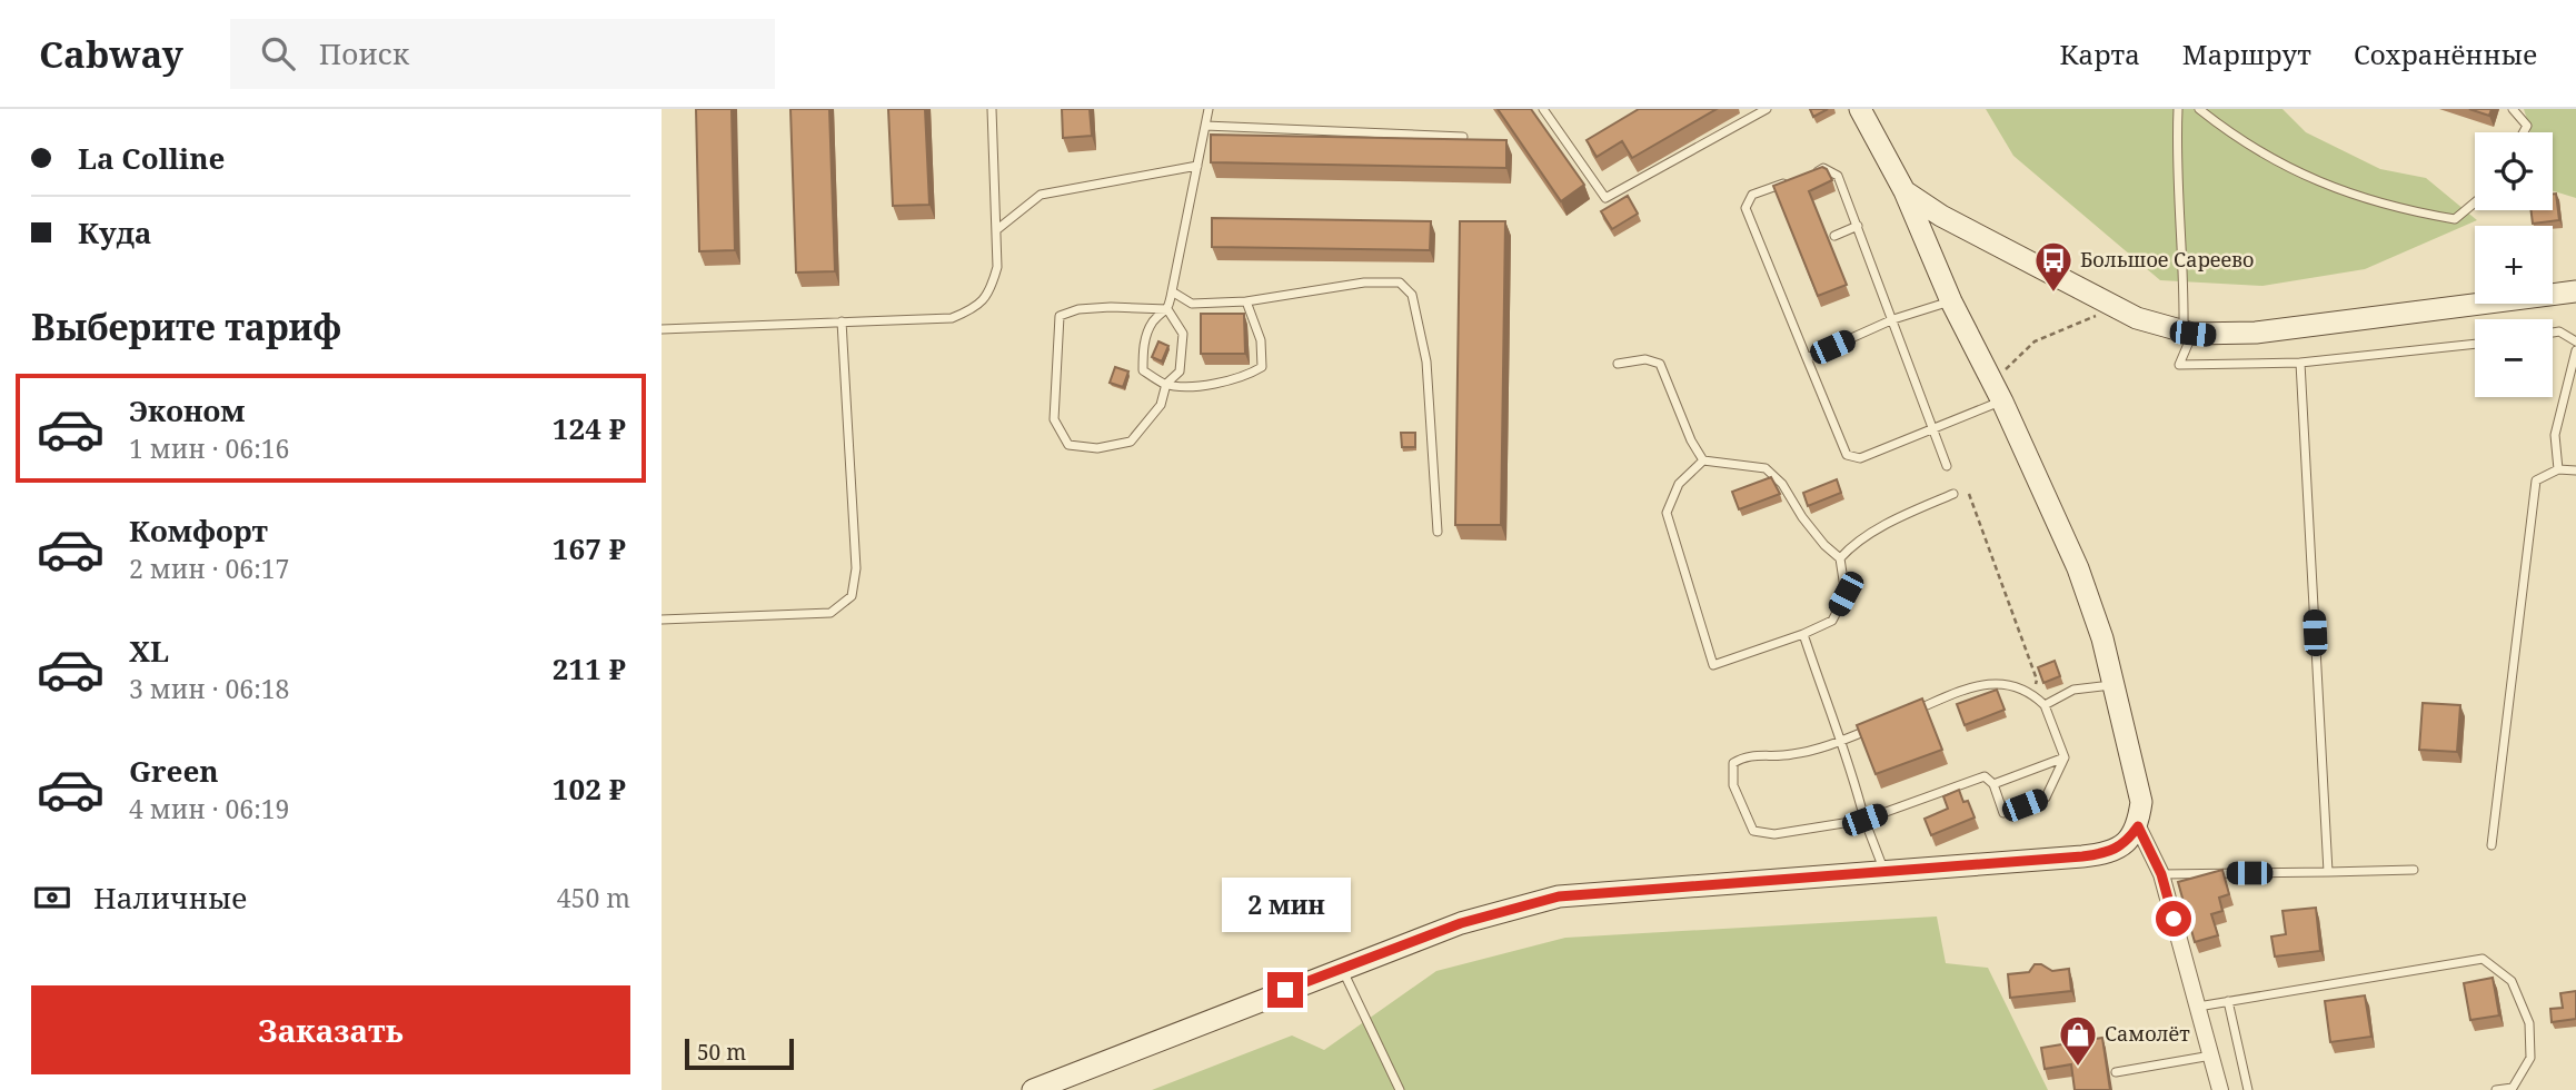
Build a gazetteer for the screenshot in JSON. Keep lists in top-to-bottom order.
{
  "places": {
    "bus stop": ["Большое Сареево"],
    "shop": ["Самолёт"]
  },
  "scale_bar": "50 m",
  "page": {
    "header": "Cabway",
    "search": "Поиск",
    "nav": ["Карта", "Маршрут", "Сохранённые"],
    "banner": ["La Colline", "Куда"],
    "map_buttons": ["+", "−"],
    "heading": "Выберите тариф",
    "list": [
      {
        "name": "Эконом",
        "note": "1 мин · 06:16",
        "value": "124 ₽"
      },
      {
        "name": "Комфорт",
        "note": "2 мин · 06:17",
        "value": "167 ₽"
      },
      {
        "name": "XL",
        "note": "3 мин · 06:18",
        "value": "211 ₽"
      },
      {
        "name": "Green",
        "note": "4 мин · 06:19",
        "value": "102 ₽"
      }
    ],
    "pay": ["Наличные", "450 m"],
    "bubble": "2 мин",
    "buttons": "Заказать",
    "scale": "50 m"
  }
}
